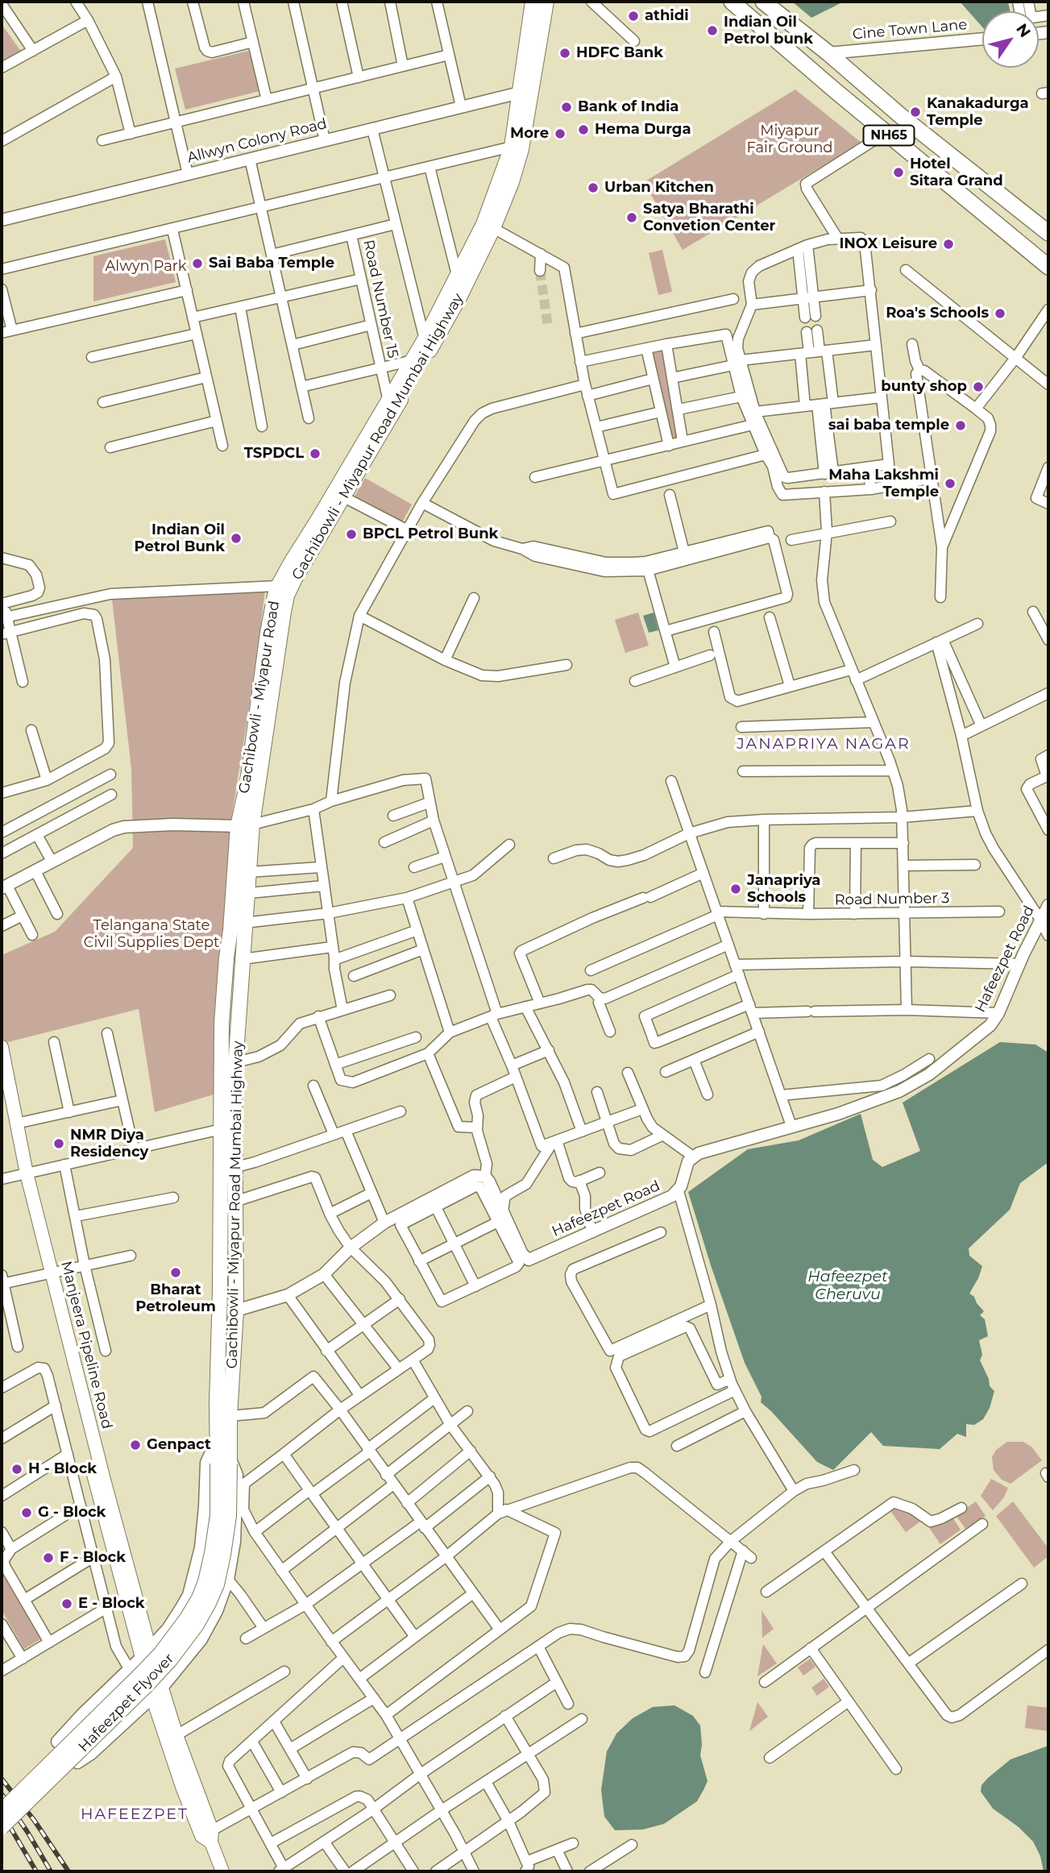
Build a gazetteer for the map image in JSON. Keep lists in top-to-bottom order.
{
  "streets": {
    "highway": ["NH65"],
    "main road": [
      "Gachibowli - Miyapur Road Mumbai Highway",
      "Gachibowli - Miyapur Road",
      "Manjeera Pipeline Road",
      "Hafeezpet Flyover"
    ],
    "street": [
      "Cine Town Lane",
      "Allwyn Colony Road",
      "Road Number 15",
      "Road Number 3",
      "Hafeezpet Road"
    ]
  },
  "crossings": [
    ["Cine Town Lane", "NH65"],
    ["Allwyn Colony Road", "Gachibowli - Miyapur Road"],
    ["Road Number 15", "Gachibowli - Miyapur Road"],
    ["Gachibowli - Miyapur Road Mumbai Highway", "Gachibowli - Miyapur Road"],
    ["Gachibowli - Miyapur Road Mumbai Highway", "Hafeezpet Flyover"],
    ["Gachibowli - Miyapur Road", "Hafeezpet Flyover"]
  ],
  "districts": ["JANAPRIYA NAGAR", "HAFEEZPET"],
  "water": ["Hafeezpet Cheruvu"],
  "parks": ["Miyapur Fair Ground", "Alwyn Park", "Telangana State Civil Supplies Dept"],
  "places": [
    "athidi",
    "Indian Oil Petrol bunk",
    "HDFC Bank",
    "Bank of India",
    "Kanakadurga Temple",
    "Hema Durga",
    "More",
    "Hotel Sitara Grand",
    "Urban Kitchen",
    "Satya Bharathi Convetion Center",
    "INOX Leisure",
    "Sai Baba Temple",
    "Roa's Schools",
    "bunty shop",
    "sai baba temple",
    "TSPDCL",
    "Maha Lakshmi Temple",
    "BPCL Petrol Bunk",
    "Indian Oil Petrol Bunk",
    "Janapriya Schools",
    "NMR Diya Residency",
    "Bharat Petroleum",
    "Genpact",
    "H - Block",
    "G - Block",
    "F - Block",
    "E - Block"
  ],
  "north": "top right"
}
